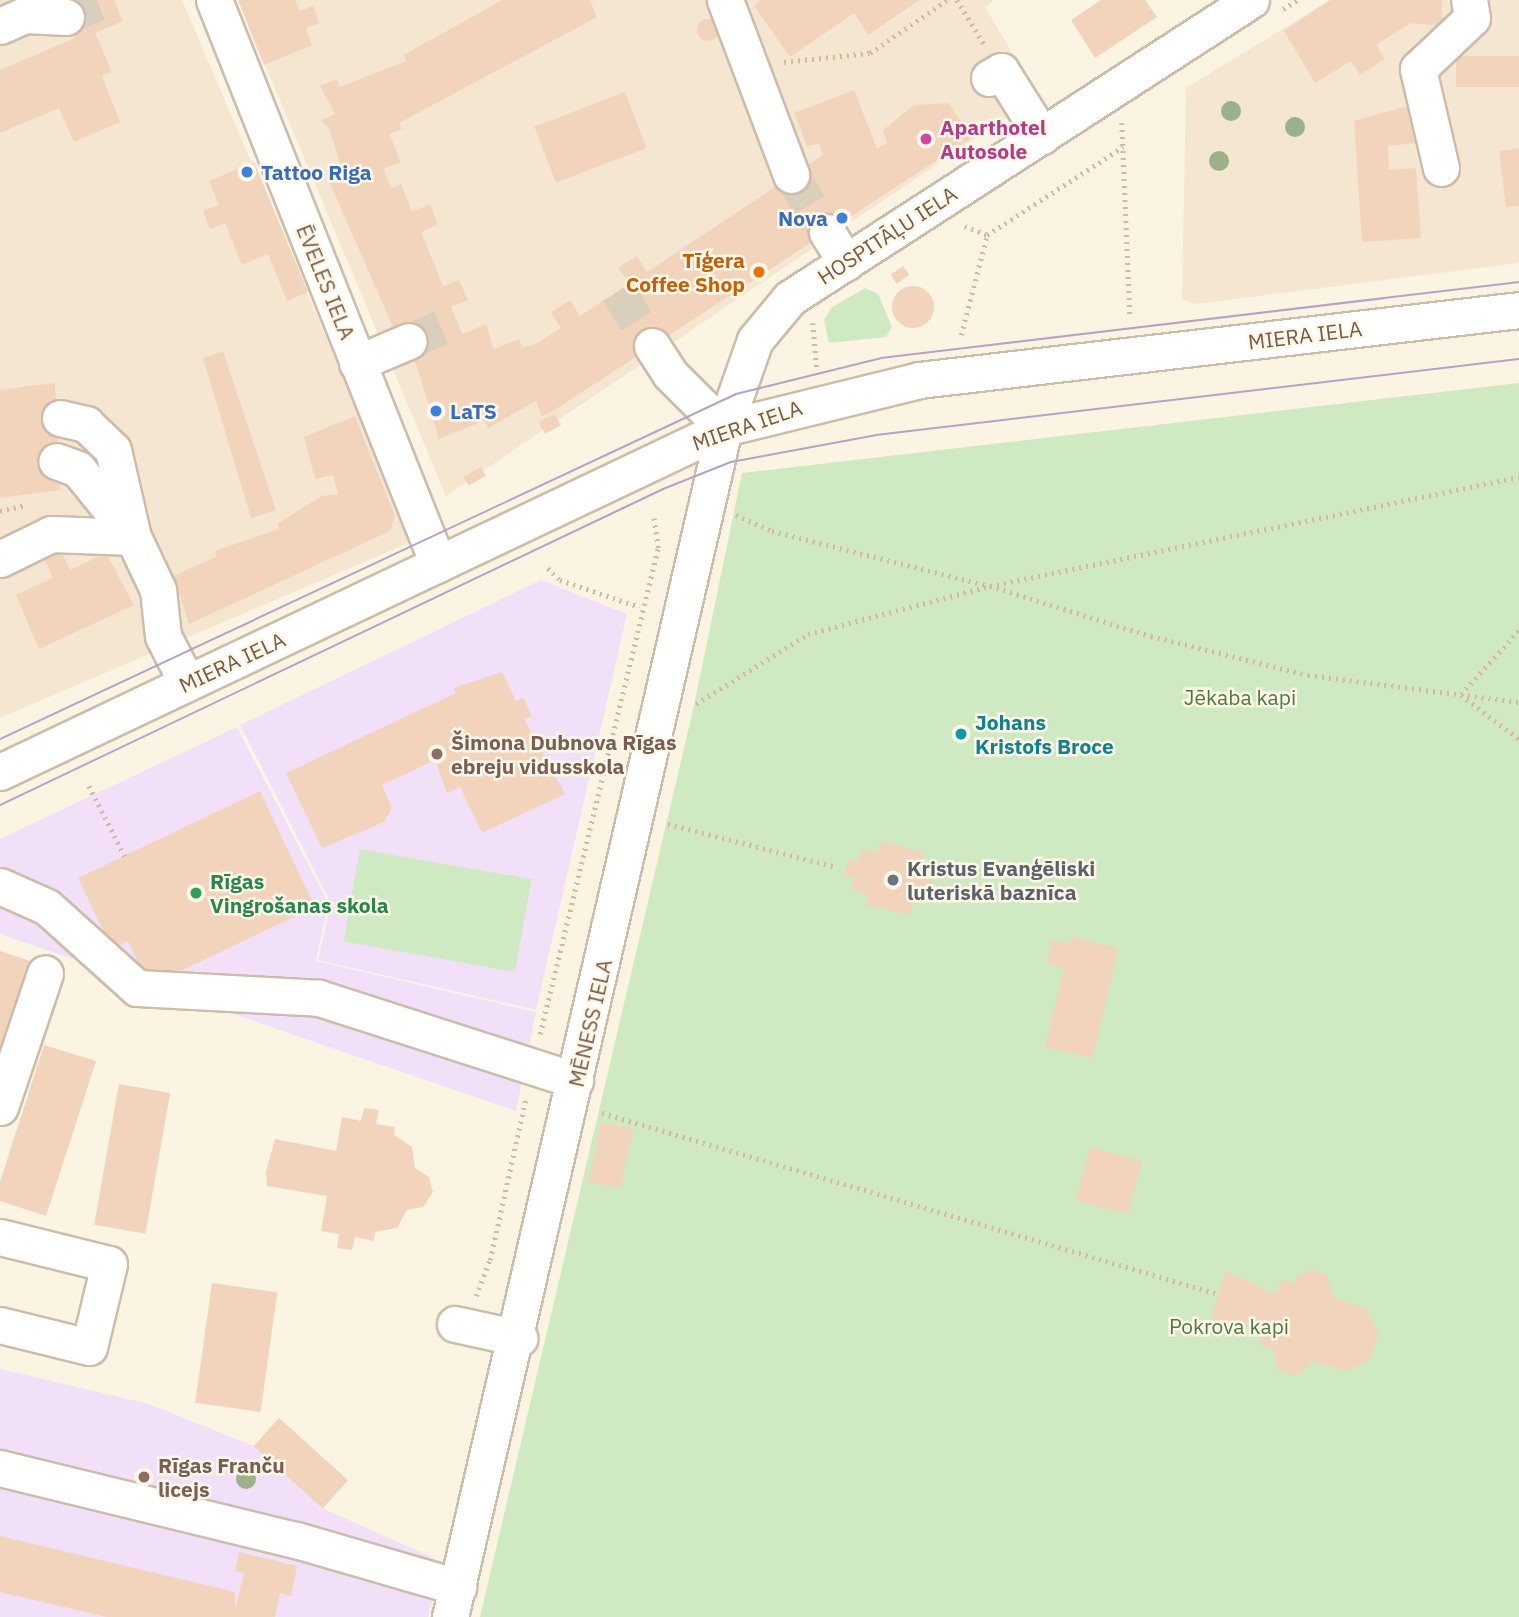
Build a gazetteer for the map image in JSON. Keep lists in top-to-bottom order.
{
  "streets": {
    "street": [
      "HOSPITĀĻU IELA",
      "ĒVELES IELA",
      "MIERA IELA",
      "MĒNESS IELA"
    ]
  },
  "crossings": [
    ["HOSPITĀĻU IELA", "MIERA IELA"],
    ["HOSPITĀĻU IELA", "MĒNESS IELA"],
    ["ĒVELES IELA", "MIERA IELA"],
    ["MIERA IELA", "MĒNESS IELA"]
  ],
  "parks": ["Jēkaba kapi", "Pokrova kapi"],
  "places": [
    "Aparthotel Autosole",
    "Tattoo Riga",
    "Nova",
    "Tīģera Coffee Shop",
    "LaTS",
    "Johans Kristofs Broce",
    "Šimona Dubnova Rīgas ebreju vidusskola",
    "Kristus Evanģēliski luteriskā baznīca",
    "Rīgas Vingrošanas skola",
    "Rīgas Franču licejs"
  ]
}
